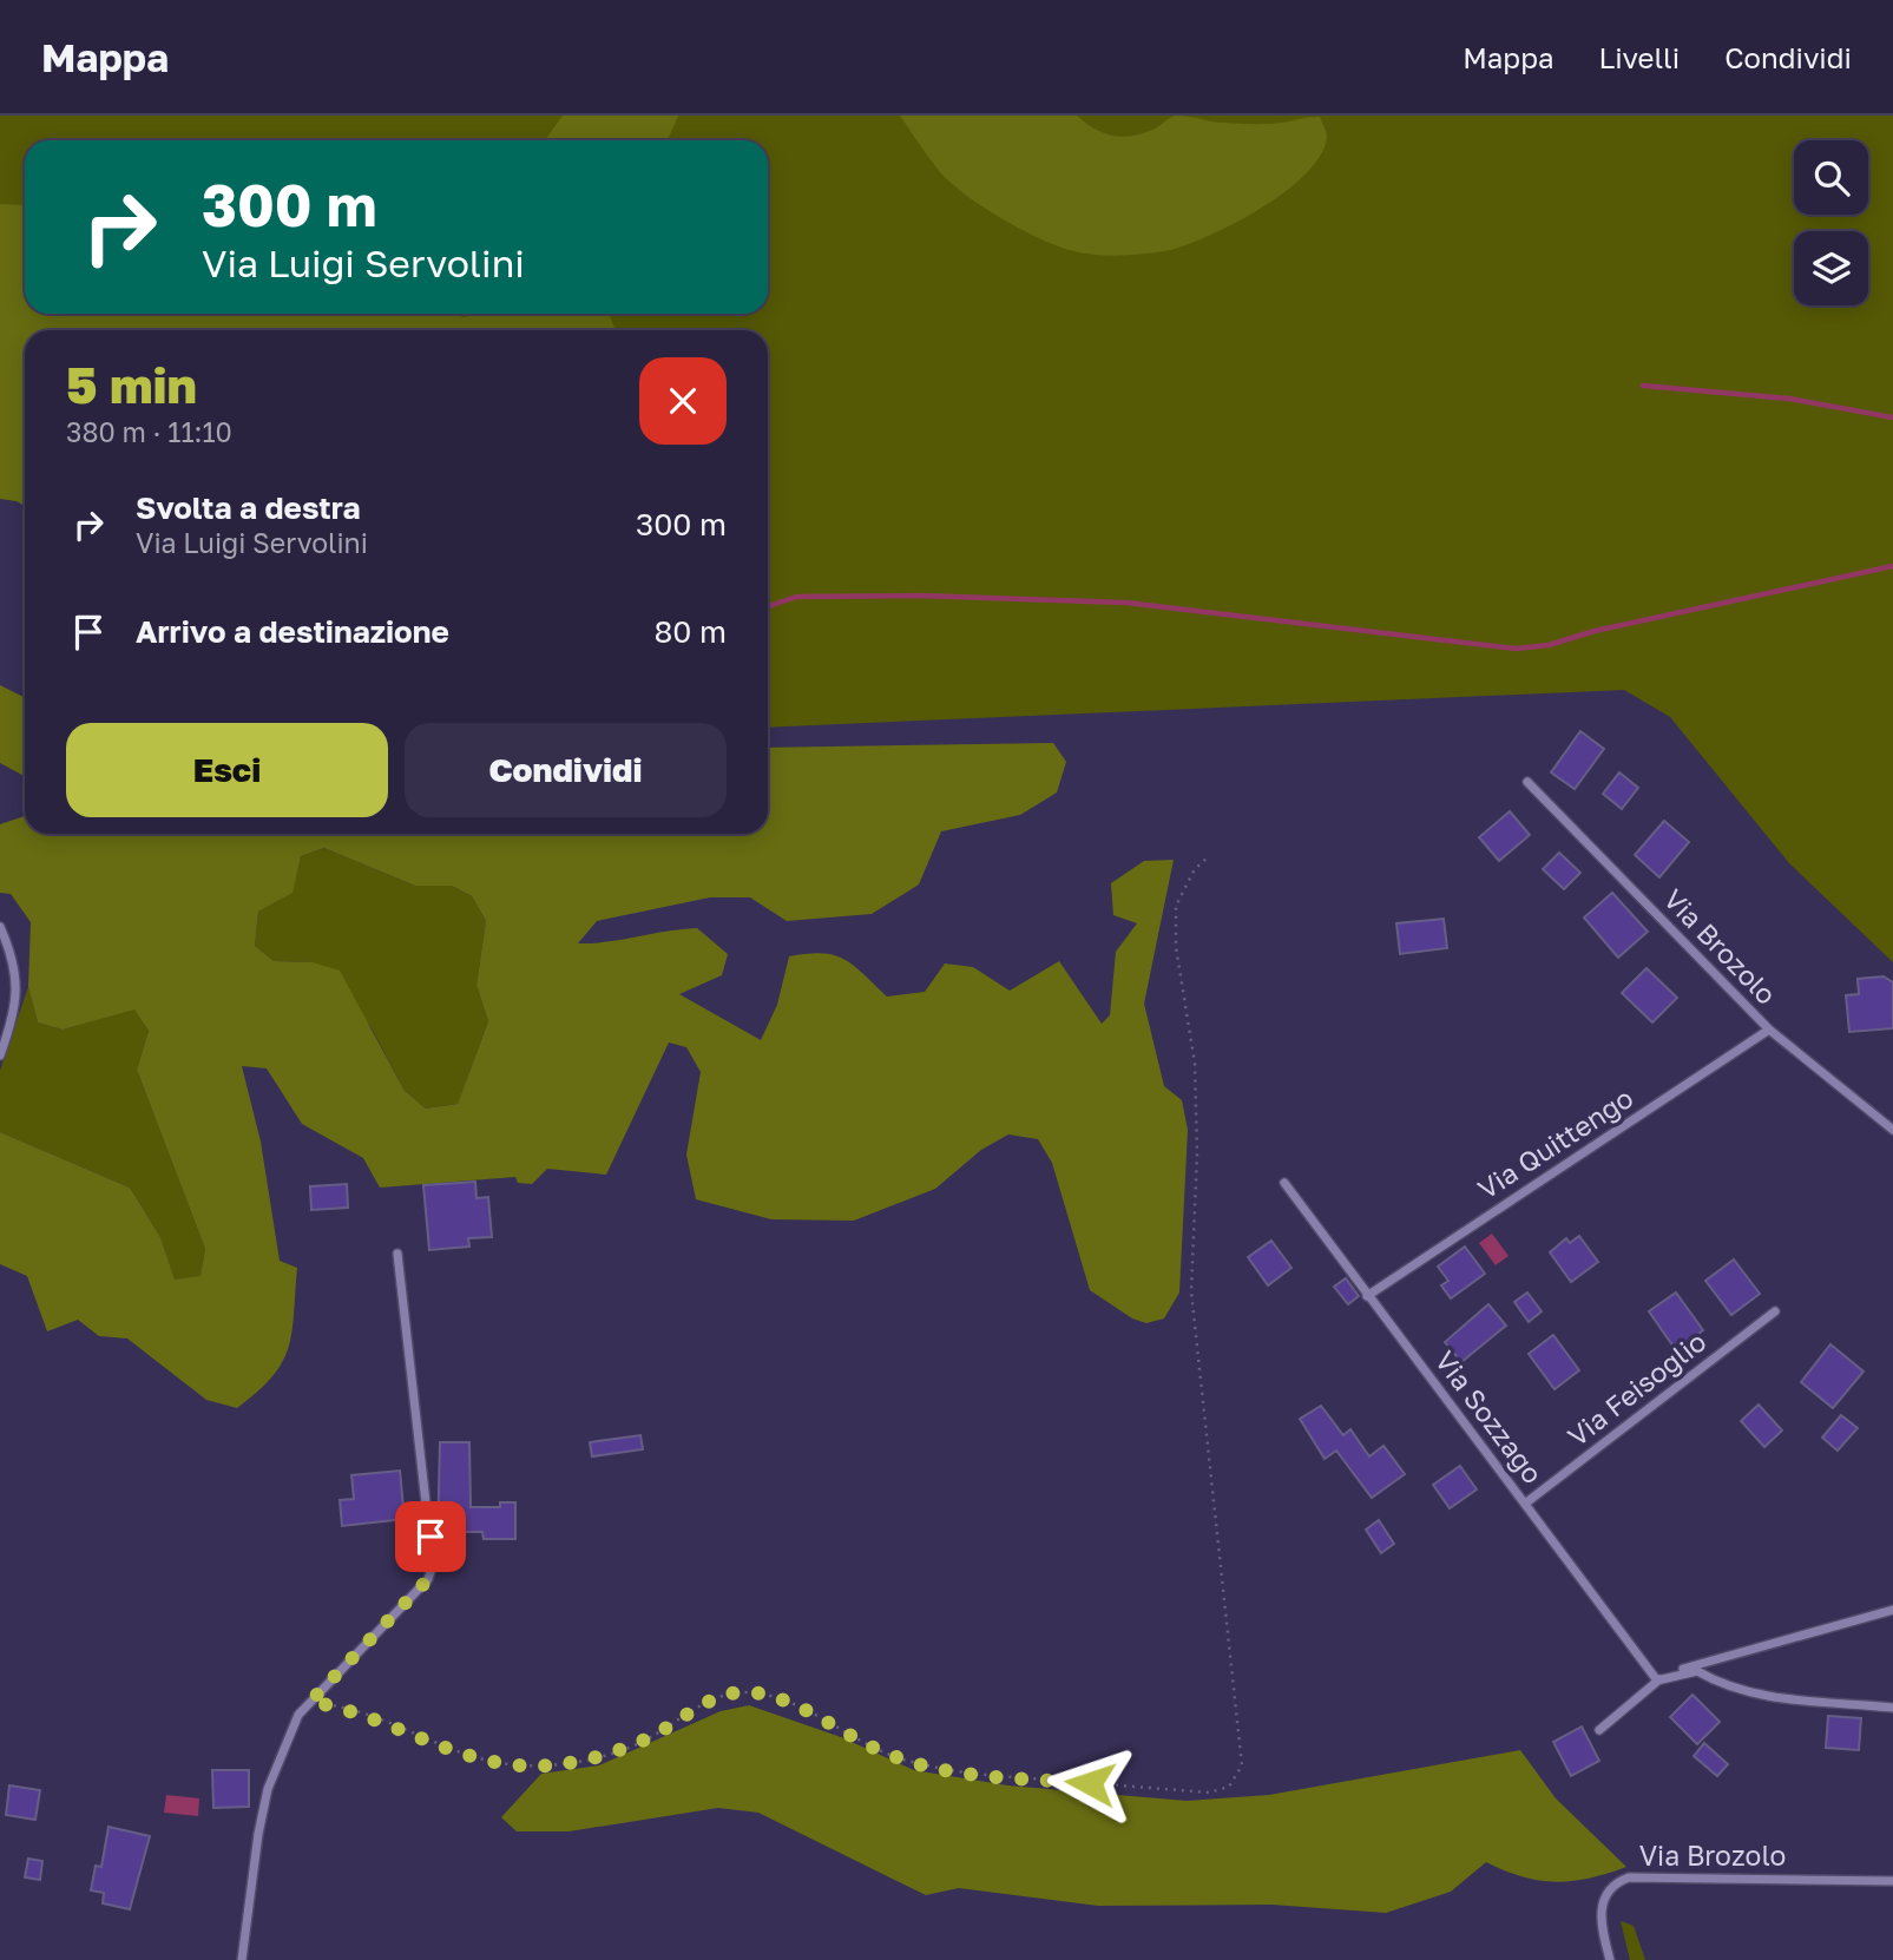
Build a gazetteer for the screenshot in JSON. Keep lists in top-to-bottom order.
{
  "streets": {
    "street": [
      "Via Brozolo",
      "Via Quittengo",
      "Via Feisoglio",
      "Via Sozzago"
    ]
  },
  "crossings": [
    ["Via Brozolo", "Via Quittengo"],
    ["Via Quittengo", "Via Sozzago"],
    ["Via Feisoglio", "Via Sozzago"]
  ],
  "page": {
    "header": "Mappa",
    "nav": ["Mappa", "Livelli", "Condividi"],
    "turn": ["300 m", "Via Luigi Servolini"],
    "heading": ["5 min", "380 m · 11:10"],
    "list": [
      {
        "name": "Svolta a destra",
        "note": "Via Luigi Servolini",
        "value": "300 m"
      },
      {
        "name": "Arrivo a destinazione",
        "value": "80 m"
      }
    ],
    "buttons": ["Esci", "Condividi"]
  }
}
